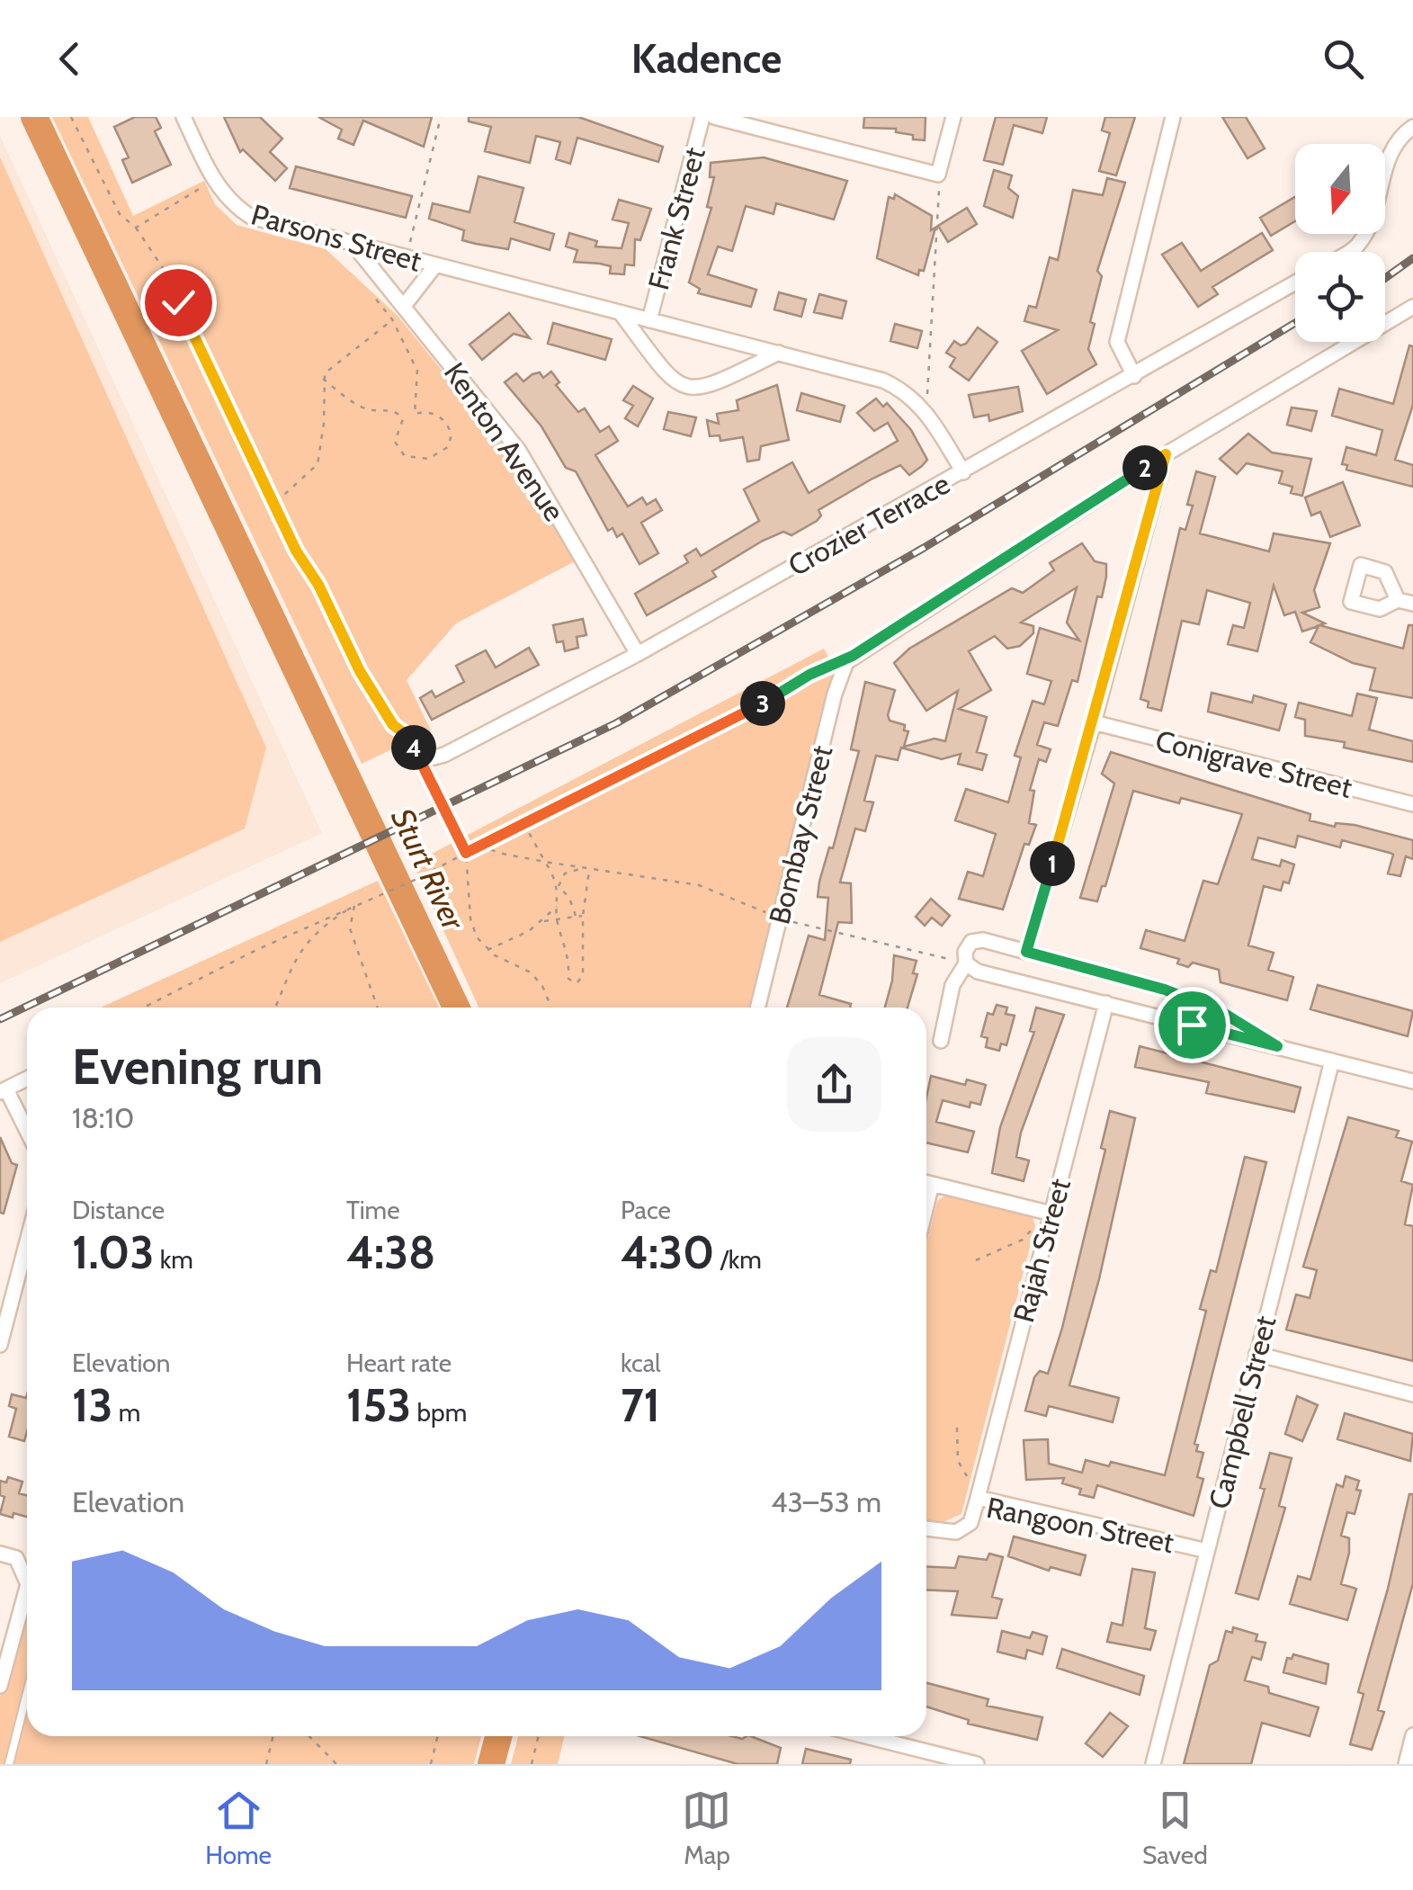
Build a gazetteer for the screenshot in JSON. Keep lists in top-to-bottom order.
{
  "streets": {
    "street": [
      "Frank Street",
      "Parsons Street",
      "Kenton Avenue",
      "Crozier Terrace",
      "Conigrave Street",
      "Bombay Street",
      "Rajah Street",
      "Campbell Street",
      "Rangoon Street"
    ]
  },
  "crossings": [
    ["Frank Street", "Parsons Street"],
    ["Parsons Street", "Kenton Avenue"],
    ["Parsons Street", "Crozier Terrace"],
    ["Kenton Avenue", "Crozier Terrace"],
    ["Rajah Street", "Rangoon Street"],
    ["Campbell Street", "Rangoon Street"]
  ],
  "water": ["Sturt River"],
  "north": "bottom",
  "page": {
    "header": "Kadence",
    "pins": [
      "2",
      "3",
      "4",
      "1"
    ],
    "heading": ["Evening run", "18:10"],
    "stats": [
      ["Distance", "1.03 km"],
      ["Time", "4:38"],
      ["Pace", "4:30 /km"],
      ["Elevation", "13 m"],
      ["Heart rate", "153 bpm"],
      ["kcal", "71"]
    ],
    "chart": ["Elevation", "43–53 m"],
    "tabs": ["Home", "Map", "Saved"]
  }
}
